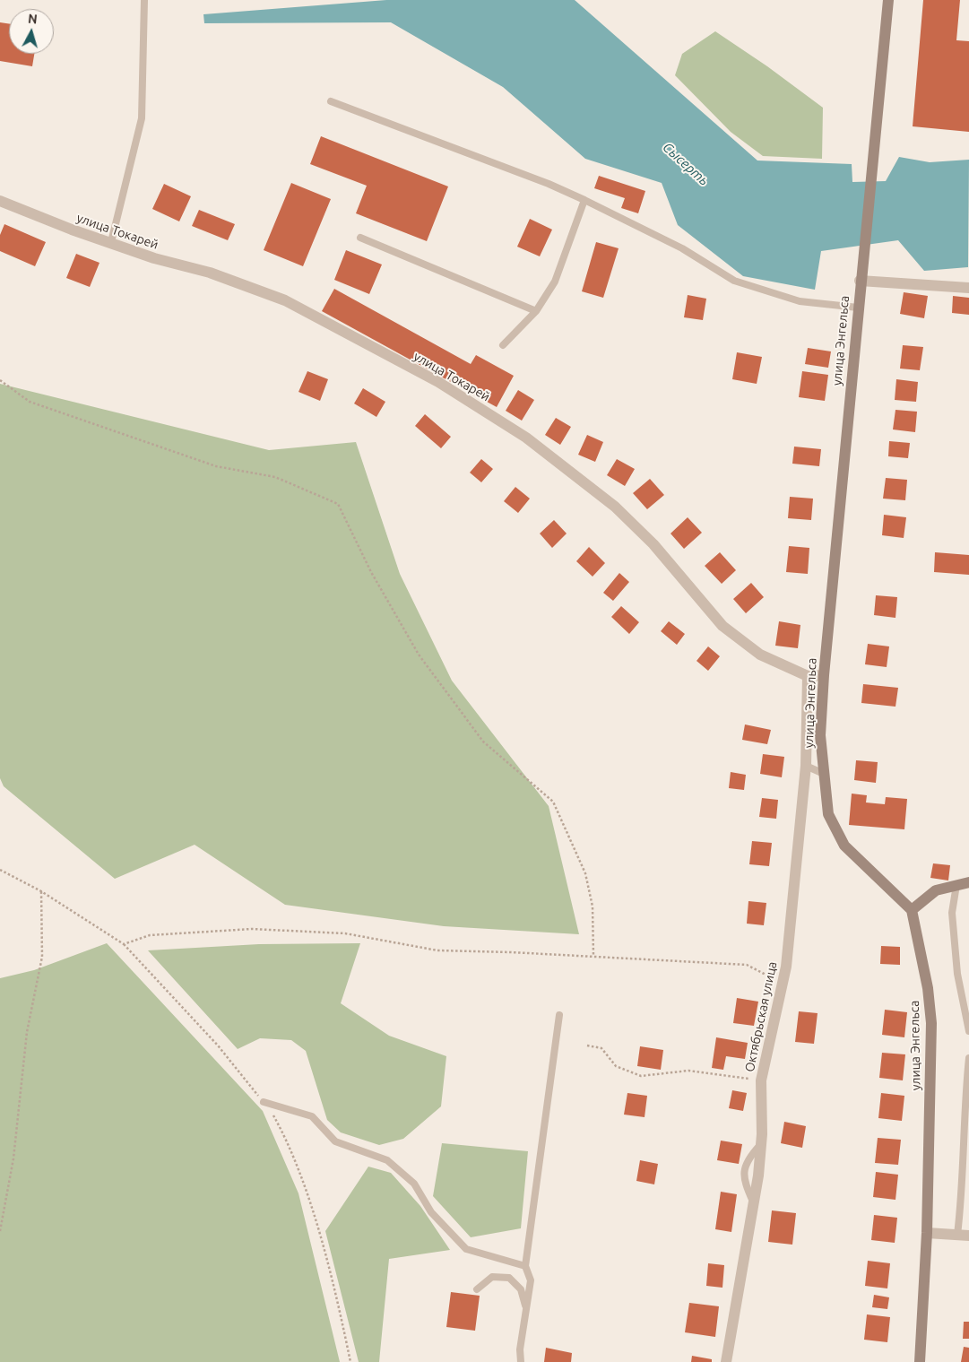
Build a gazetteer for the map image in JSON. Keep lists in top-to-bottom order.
{
  "streets": {
    "street": ["улица Токарей", "улица Энгельса", "Октябрьская улица"]
  },
  "crossings": [
    ["улица Токарей", "улица Энгельса"],
    ["улица Токарей", "Октябрьская улица"]
  ],
  "water": ["Сысерть"],
  "north": "top"
}
